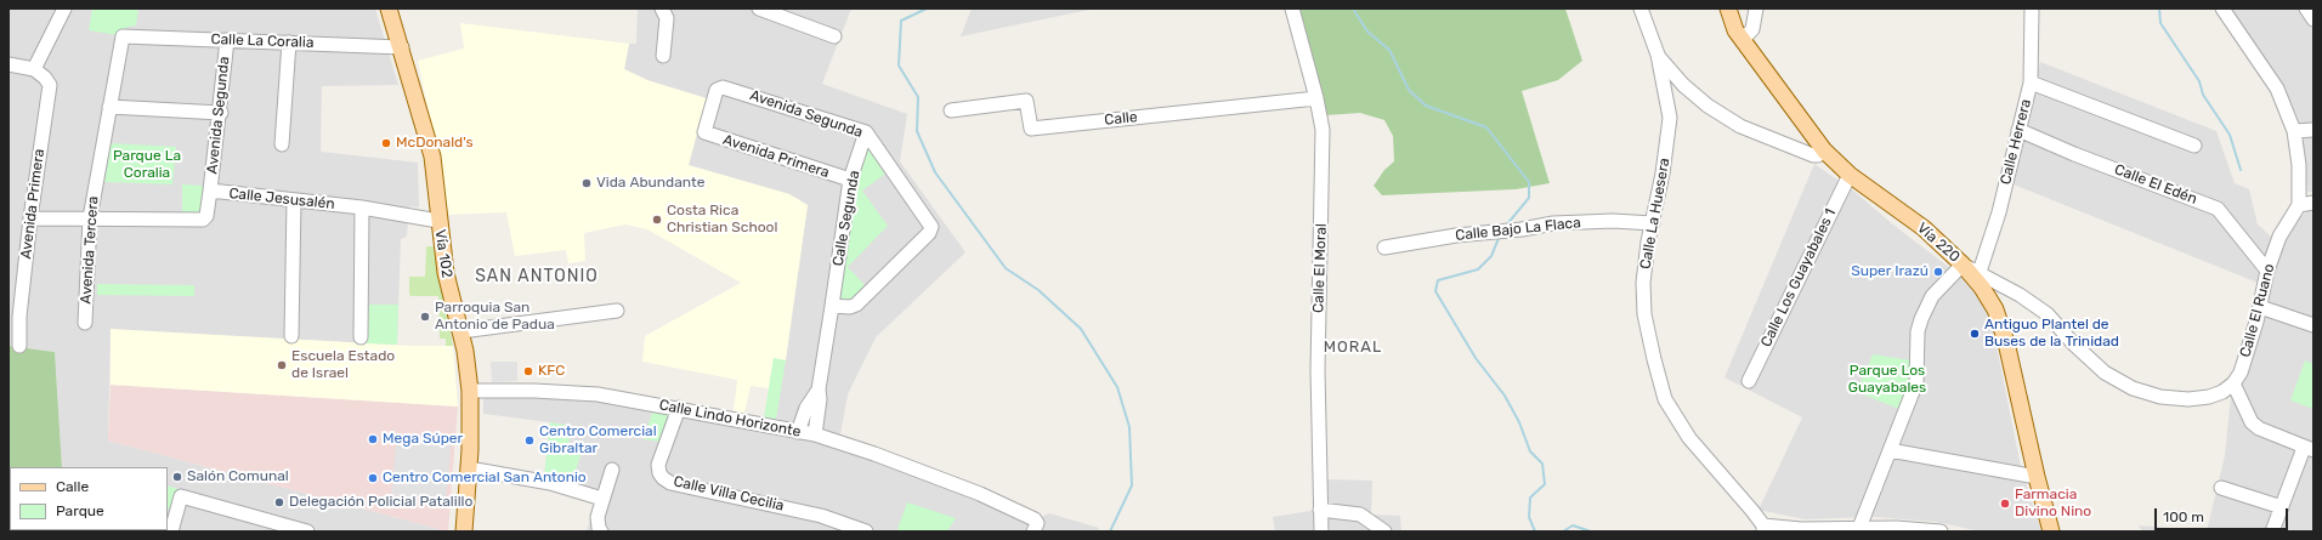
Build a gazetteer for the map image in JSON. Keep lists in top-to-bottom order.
{
  "streets": {
    "main road": ["Vía 220", "Vía 102"],
    "street": [
      "Calle La Coralia",
      "Avenida Segunda",
      "Calle",
      "Calle Herrera",
      "Avenida Primera",
      "Calle El Edén",
      "Calle Jesusalén",
      "Calle La Huesera",
      "Calle Segunda",
      "Calle Bajo La Flaca",
      "Avenida Tercera",
      "Calle El Moral",
      "Calle Los Guayabales 1",
      "Calle El Ruano",
      "Calle Lindo Horizonte",
      "Calle Villa Cecilia"
    ]
  },
  "crossings": [
    ["Calle La Coralia", "Avenida Segunda"],
    ["Calle La Coralia", "Avenida Tercera"],
    ["Calle La Coralia", "Vía 102"],
    ["Avenida Segunda", "Avenida Primera"],
    ["Avenida Segunda", "Calle Jesusalén"],
    ["Avenida Segunda", "Calle Segunda"],
    ["Calle", "Calle El Moral"],
    ["Calle Herrera", "Calle El Edén"],
    ["Avenida Primera", "Calle Jesusalén"],
    ["Avenida Primera", "Calle Segunda"],
    ["Calle El Edén", "Calle El Ruano"],
    ["Calle Jesusalén", "Avenida Tercera"],
    ["Calle Jesusalén", "Vía 102"],
    ["Calle La Huesera", "Calle Bajo La Flaca"],
    ["Calle Segunda", "Calle Lindo Horizonte"],
    ["Vía 220", "Calle Los Guayabales 1"],
    ["Vía 102", "Calle Lindo Horizonte"],
    ["Calle Lindo Horizonte", "Calle Villa Cecilia"]
  ],
  "districts": ["SAN ANTONIO", "MORAL"],
  "parks": ["Parque La Coralia", "Parque Los Guayabales"],
  "places": [
    "McDonald's",
    "Vida Abundante",
    "Costa Rica Christian School",
    "Super Irazú",
    "Parroquia San Antonio de Padua",
    "Antiguo Plantel de Buses de la Trinidad",
    "Escuela Estado de Israel",
    "KFC",
    "Mega Súper",
    "Centro Comercial Gibraltar",
    "Salón Comunal",
    "Centro Comercial San Antonio",
    "Delegación Policial Patalillo",
    "Farmacia Divino Nino"
  ],
  "legend": ["Calle", "Parque"],
  "scale_bar": "100 m"
}
